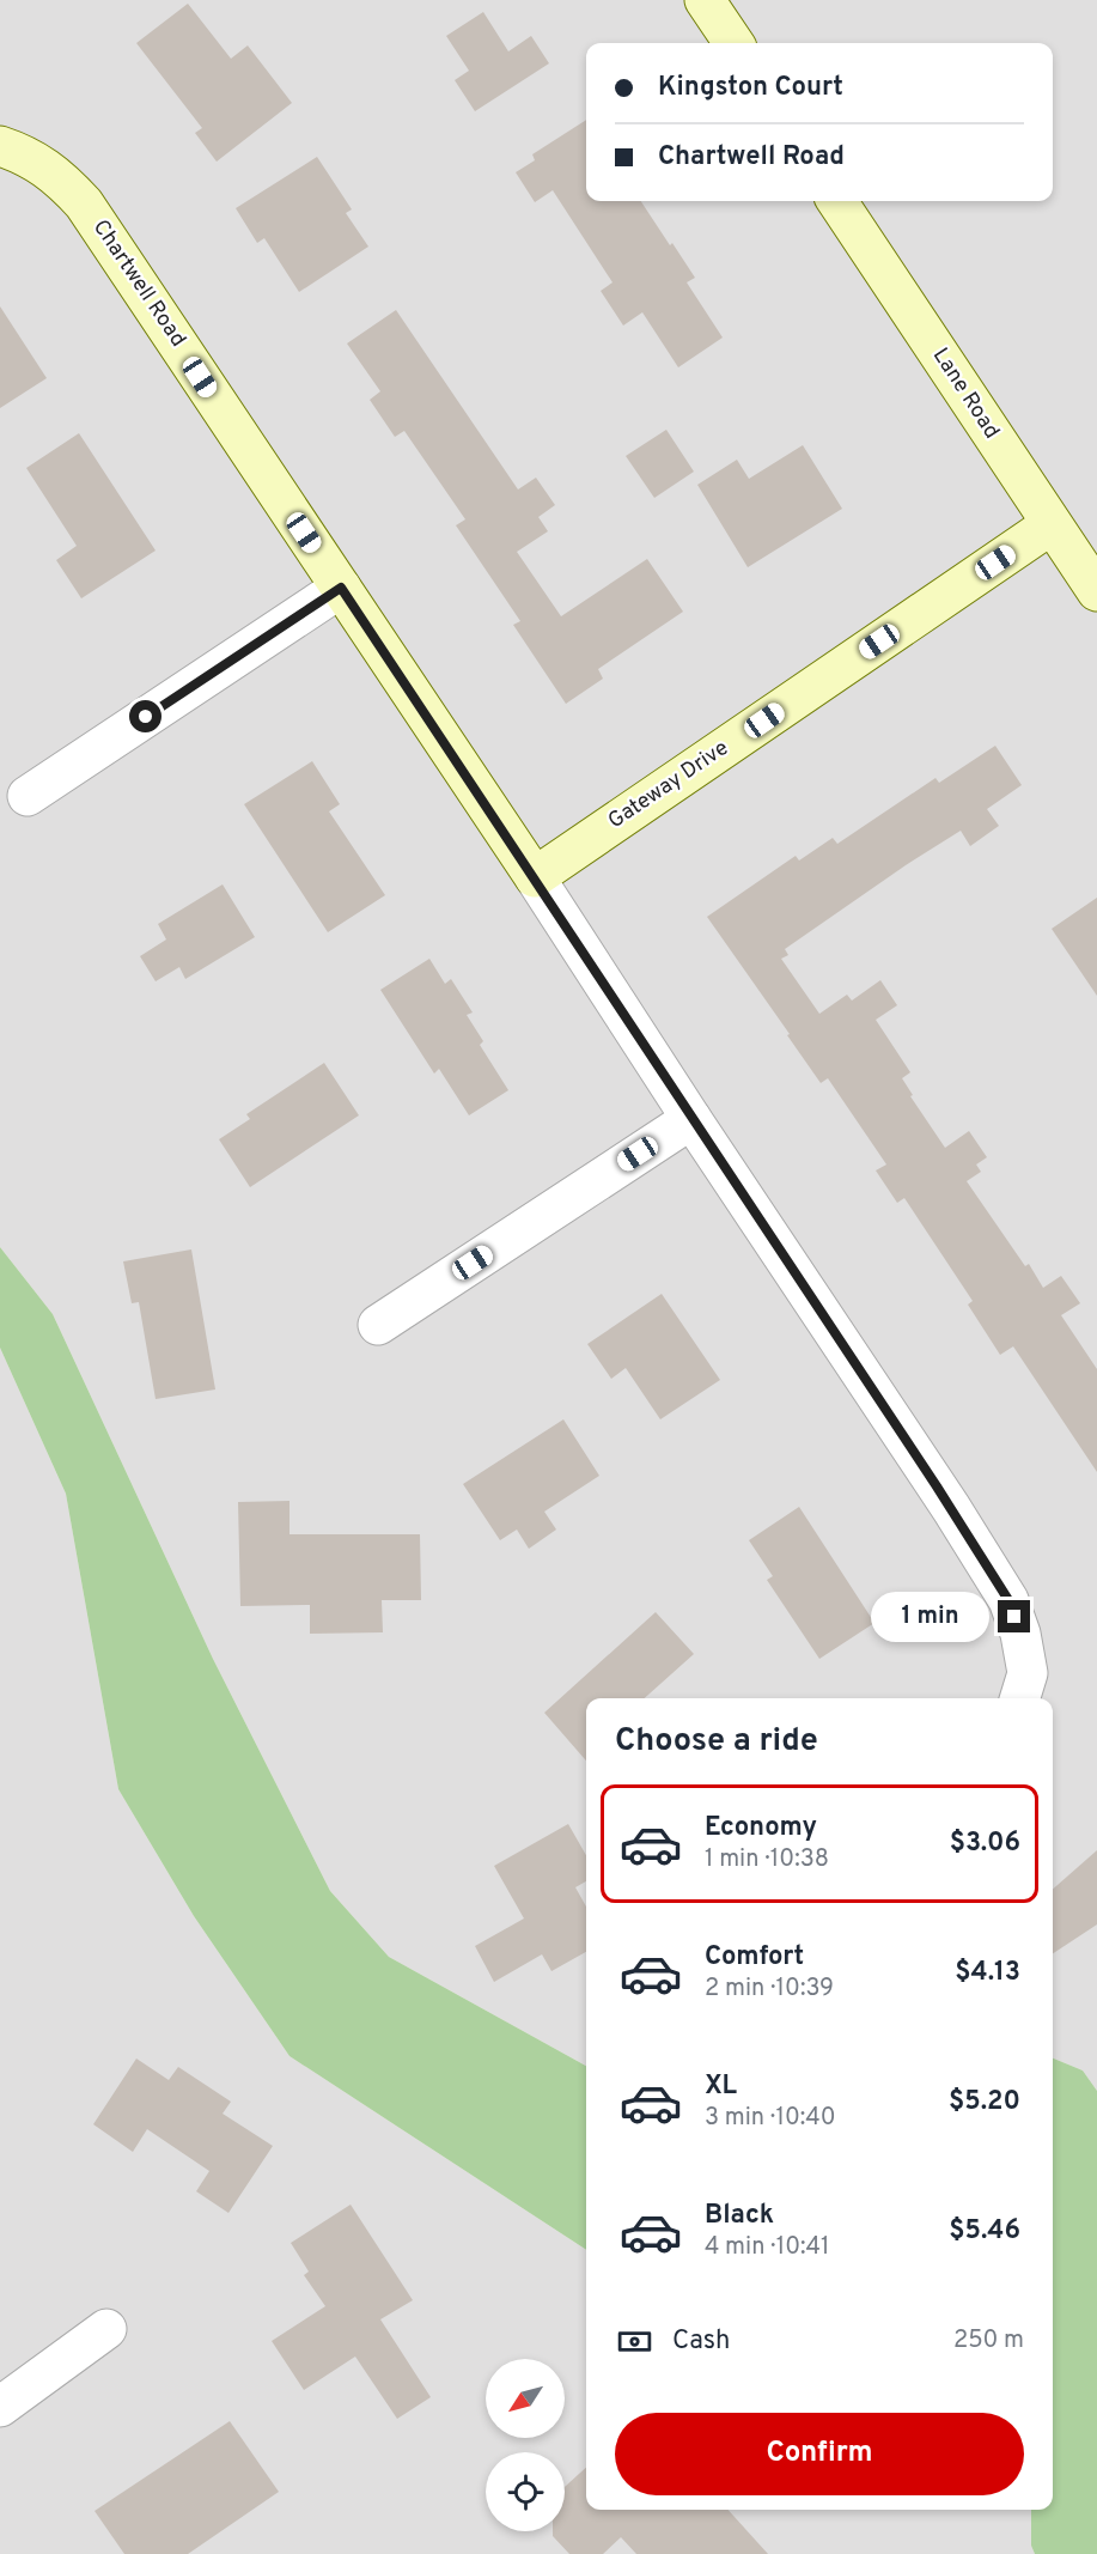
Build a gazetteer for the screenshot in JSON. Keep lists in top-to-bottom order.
{
  "streets": {
    "street": ["Chartwell Road", "Lane Road", "Gateway Drive"]
  },
  "crossings": [
    ["Chartwell Road", "Gateway Drive"],
    ["Lane Road", "Gateway Drive"]
  ],
  "north": "bottom left",
  "page": {
    "banner": ["Kingston Court", "Chartwell Road"],
    "bubble": "1 min",
    "heading": "Choose a ride",
    "list": [
      {
        "name": "Economy",
        "note": "1 min · 10:38",
        "value": "$3.06"
      },
      {
        "name": "Comfort",
        "note": "2 min · 10:39",
        "value": "$4.13"
      },
      {
        "name": "XL",
        "note": "3 min · 10:40",
        "value": "$5.20"
      },
      {
        "name": "Black",
        "note": "4 min · 10:41",
        "value": "$5.46"
      }
    ],
    "pay": ["Cash", "250 m"],
    "buttons": "Confirm"
  }
}
